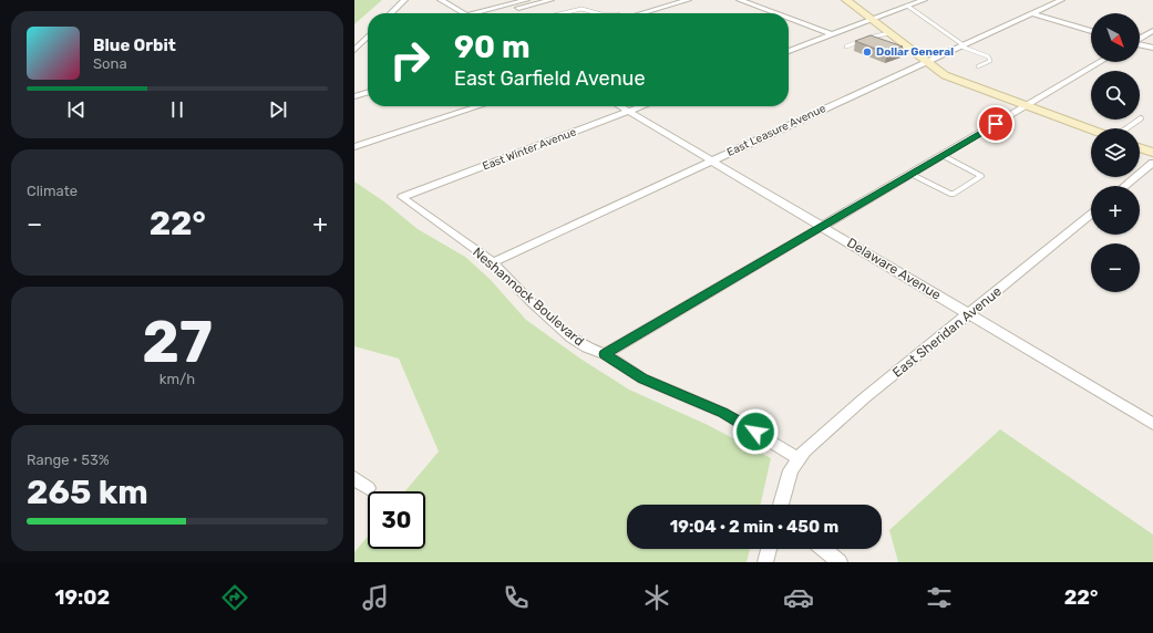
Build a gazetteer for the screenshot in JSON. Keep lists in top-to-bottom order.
{
  "streets": {
    "street": [
      "East Leasure Avenue",
      "East Winter Avenue",
      "Delaware Avenue",
      "Neshannock Boulevard",
      "East Sheridan Avenue"
    ]
  },
  "crossings": [
    ["East Leasure Avenue", "Delaware Avenue"],
    ["East Leasure Avenue", "Neshannock Boulevard"],
    ["East Winter Avenue", "Delaware Avenue"],
    ["East Winter Avenue", "Neshannock Boulevard"],
    ["Delaware Avenue", "East Sheridan Avenue"],
    ["Neshannock Boulevard", "East Sheridan Avenue"]
  ],
  "places": ["Dollar General"],
  "north": "bottom right",
  "page": {
    "map_buttons": ["+", "−"],
    "turn": ["90 m", "East Garfield Avenue"],
    "song": ["Blue Orbit", "Sona"],
    "tile": [
      "Climate",
      ["27", "km/h"],
      ["Range · 53%", "265 km"]
    ],
    "heat": ["−", "22°", "+"],
    "limit": "30",
    "trip": "19:04 · 2 min · 450 m",
    "tabs": ["19:02", "22°"]
  }
}
